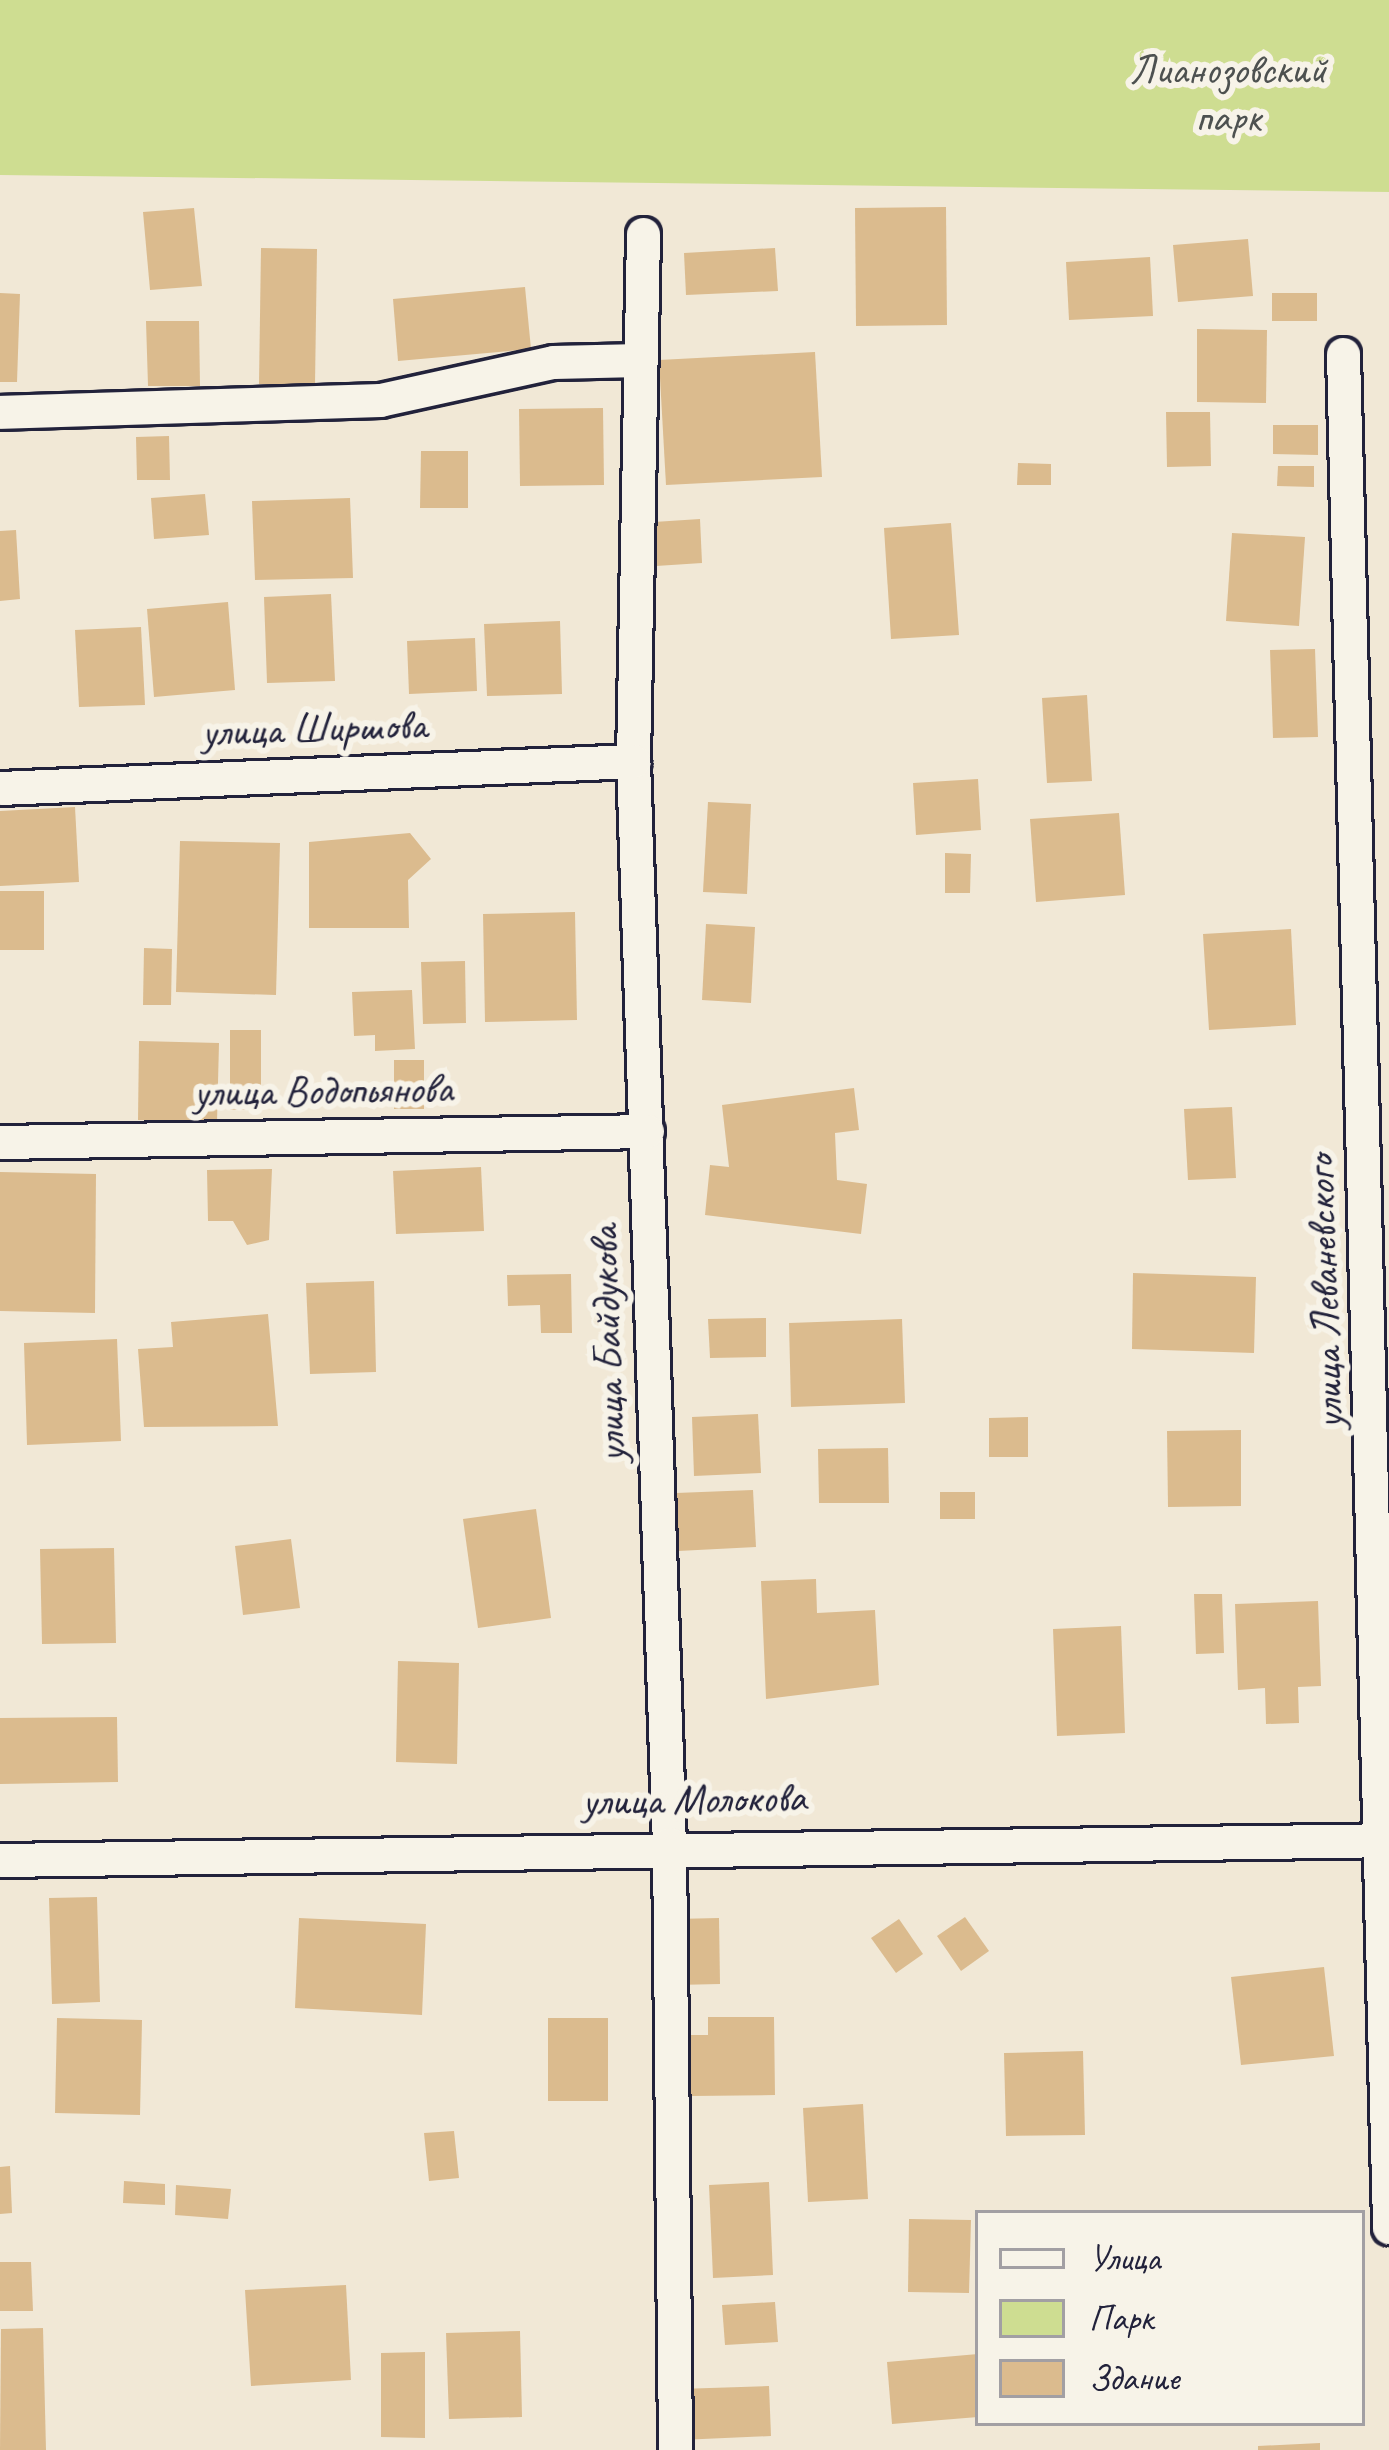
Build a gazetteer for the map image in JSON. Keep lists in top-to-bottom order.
{
  "streets": {
    "street": [
      "улица Ширшова",
      "улица Водопьянова",
      "улица Леваневского",
      "улица Байдукова",
      "улица Молокова"
    ]
  },
  "crossings": [
    ["улица Ширшова", "улица Байдукова"],
    ["улица Водопьянова", "улица Байдукова"],
    ["улица Леваневского", "улица Молокова"],
    ["улица Байдукова", "улица Молокова"]
  ],
  "parks": ["Лианозовский парк"],
  "legend": ["Улица", "Парк", "Здание"]
}
